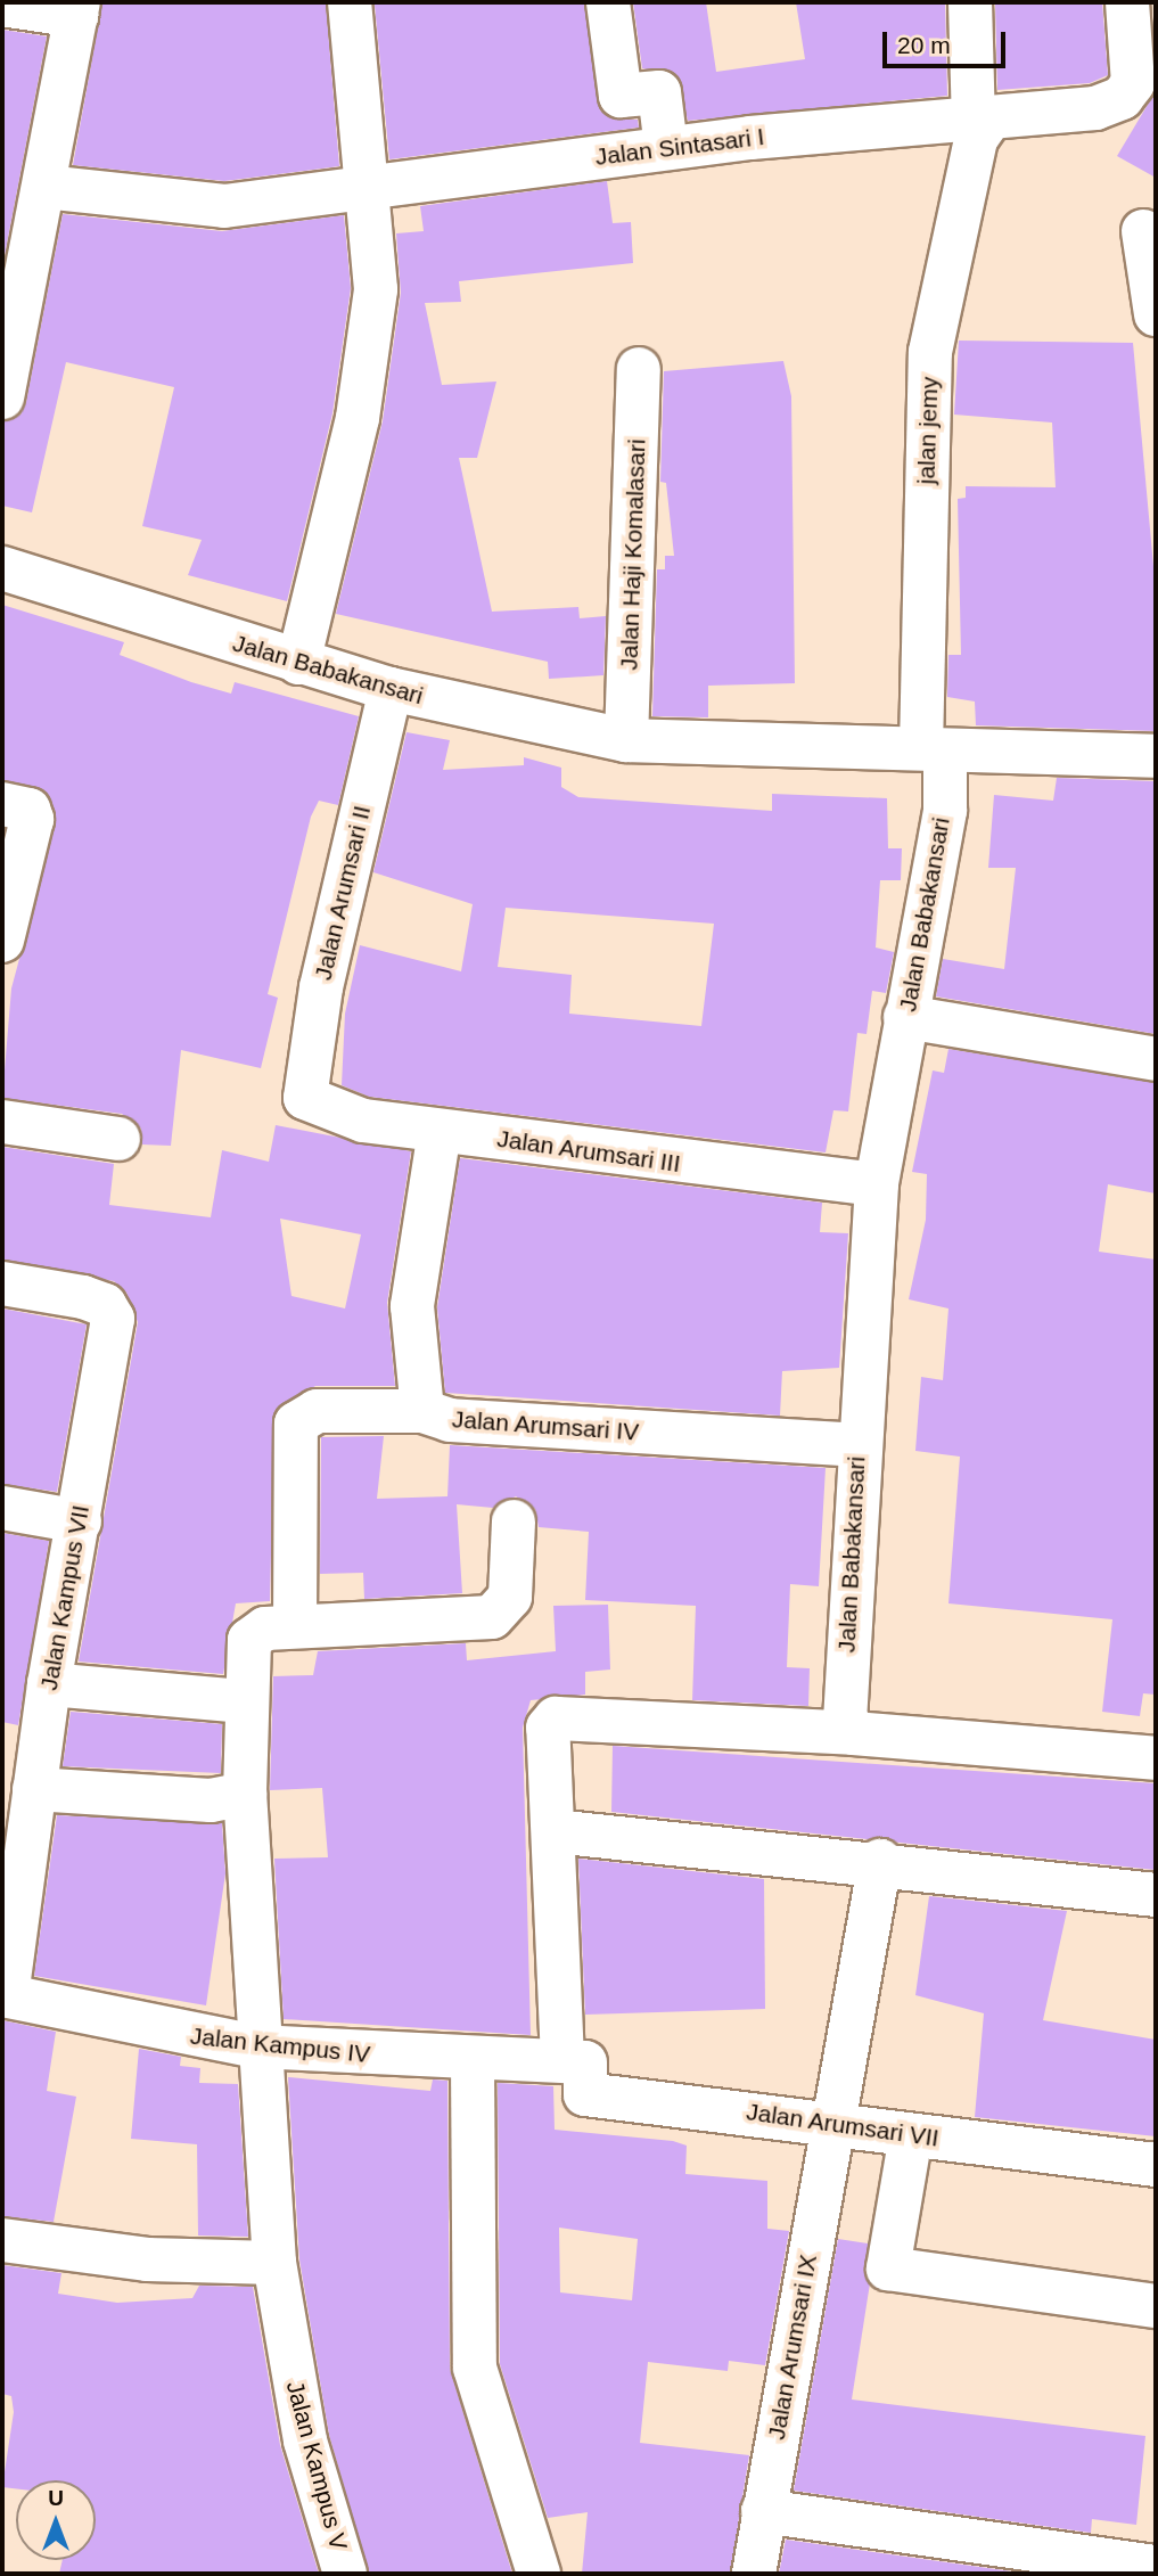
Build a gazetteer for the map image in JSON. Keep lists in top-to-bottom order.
{
  "streets": {
    "street": [
      "Jalan Sintasari I",
      "jalan jemy",
      "Jalan Haji Komalasari",
      "Jalan Babakansari",
      "Jalan Arumsari II",
      "Jalan Arumsari III",
      "Jalan Arumsari IV",
      "Jalan Kampus VII",
      "Jalan Kampus IV",
      "Jalan Arumsari VII",
      "Jalan Arumsari IX",
      "Jalan Kampus V"
    ]
  },
  "crossings": [
    ["Jalan Sintasari I", "jalan jemy"],
    ["jalan jemy", "Jalan Babakansari"],
    ["Jalan Haji Komalasari", "Jalan Babakansari"],
    ["Jalan Babakansari", "Jalan Arumsari II"],
    ["Jalan Babakansari", "Jalan Arumsari III"],
    ["Jalan Babakansari", "Jalan Arumsari IV"],
    ["Jalan Arumsari II", "Jalan Arumsari III"],
    ["Jalan Arumsari III", "Jalan Arumsari IV"],
    ["Jalan Kampus VII", "Jalan Kampus IV"],
    ["Jalan Kampus IV", "Jalan Arumsari VII"],
    ["Jalan Kampus IV", "Jalan Kampus V"],
    ["Jalan Arumsari VII", "Jalan Arumsari IX"]
  ],
  "scale_bar": "20 m",
  "north": "top"
}
